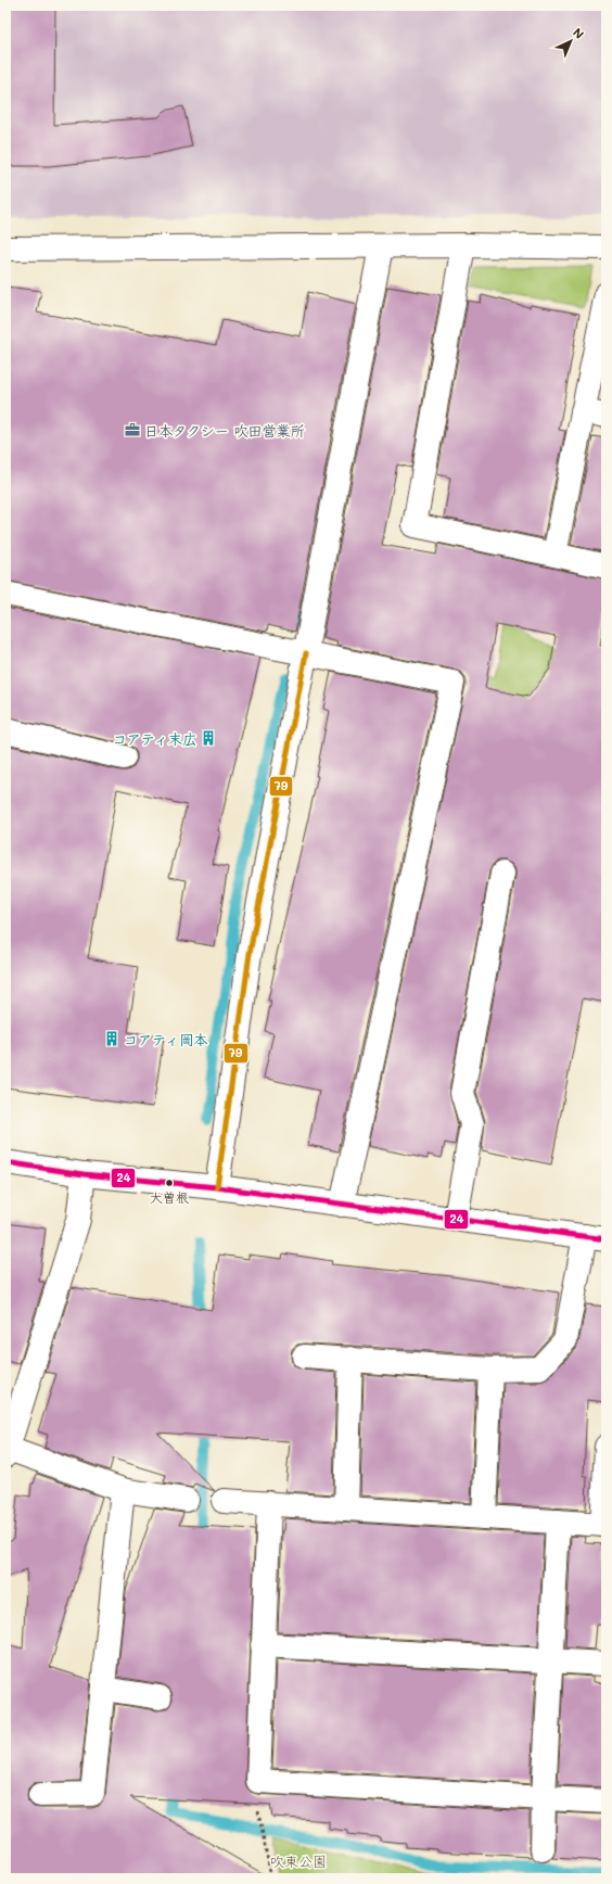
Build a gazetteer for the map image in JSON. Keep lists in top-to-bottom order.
{
  "parks": ["吹東公園"],
  "places": {
    "office": ["日本タクシー 吹田営業所"],
    "building": ["コアティ末広", "コアティ岡本"],
    "other": ["大曽根"]
  },
  "lines": ["transit line 79", "transit line 24"],
  "north": "top right"
}
